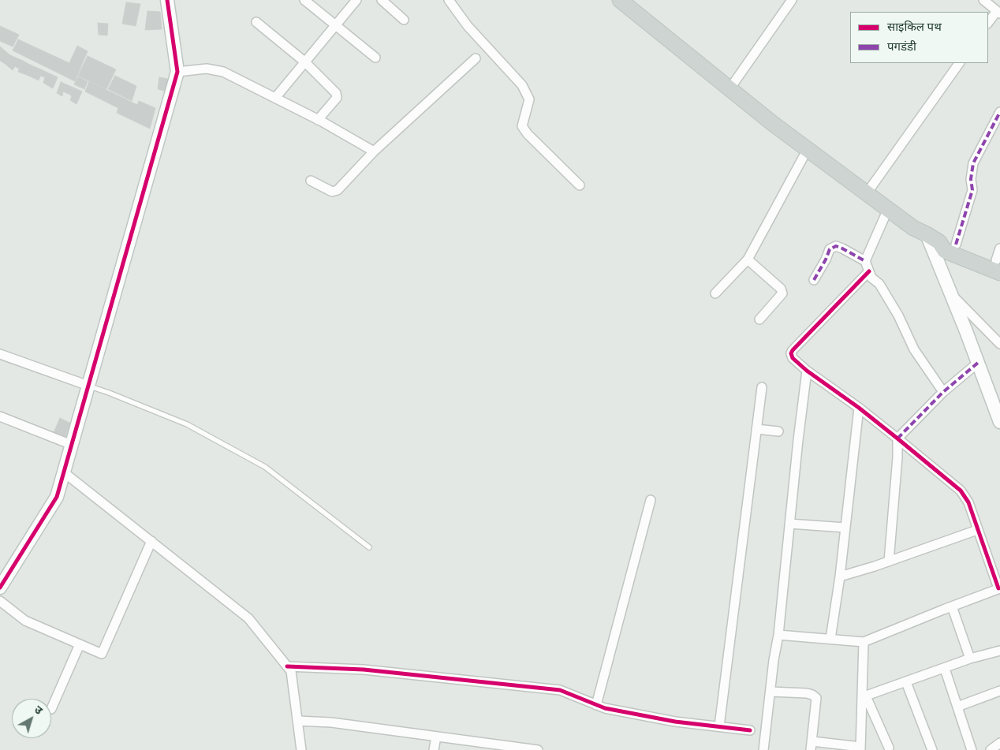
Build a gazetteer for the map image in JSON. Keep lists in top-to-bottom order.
{
  "legend": ["साइकिल पथ", "पगडंडी"],
  "north": "top right"
}
